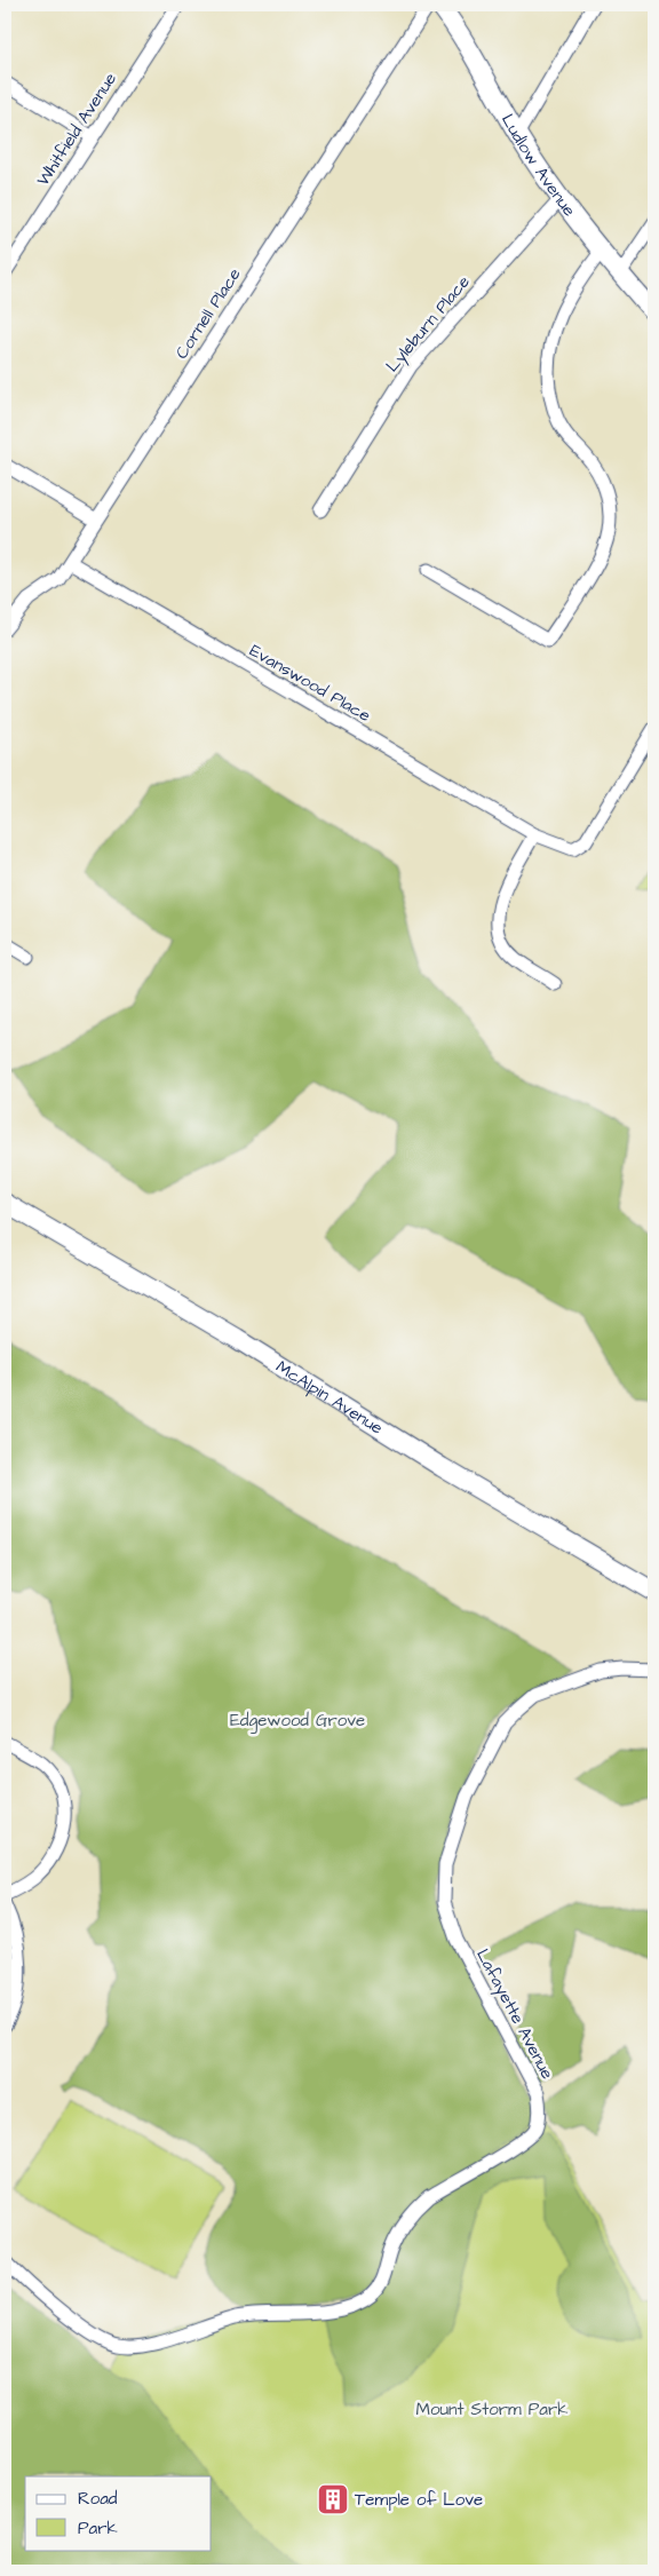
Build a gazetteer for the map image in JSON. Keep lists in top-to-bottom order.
{
  "streets": {
    "street": [
      "Whitfield Avenue",
      "Ludlow Avenue",
      "Cornell Place",
      "Lyleburn Place",
      "Evanswood Place",
      "McAlpin Avenue",
      "Lafayette Avenue"
    ]
  },
  "crossings": [
    ["Ludlow Avenue", "Lyleburn Place"],
    ["Cornell Place", "Evanswood Place"]
  ],
  "parks": ["Edgewood Grove", "Mount Storm Park"],
  "places": {
    "building": ["Temple of Love"]
  },
  "legend": ["Road", "Park"]
}
